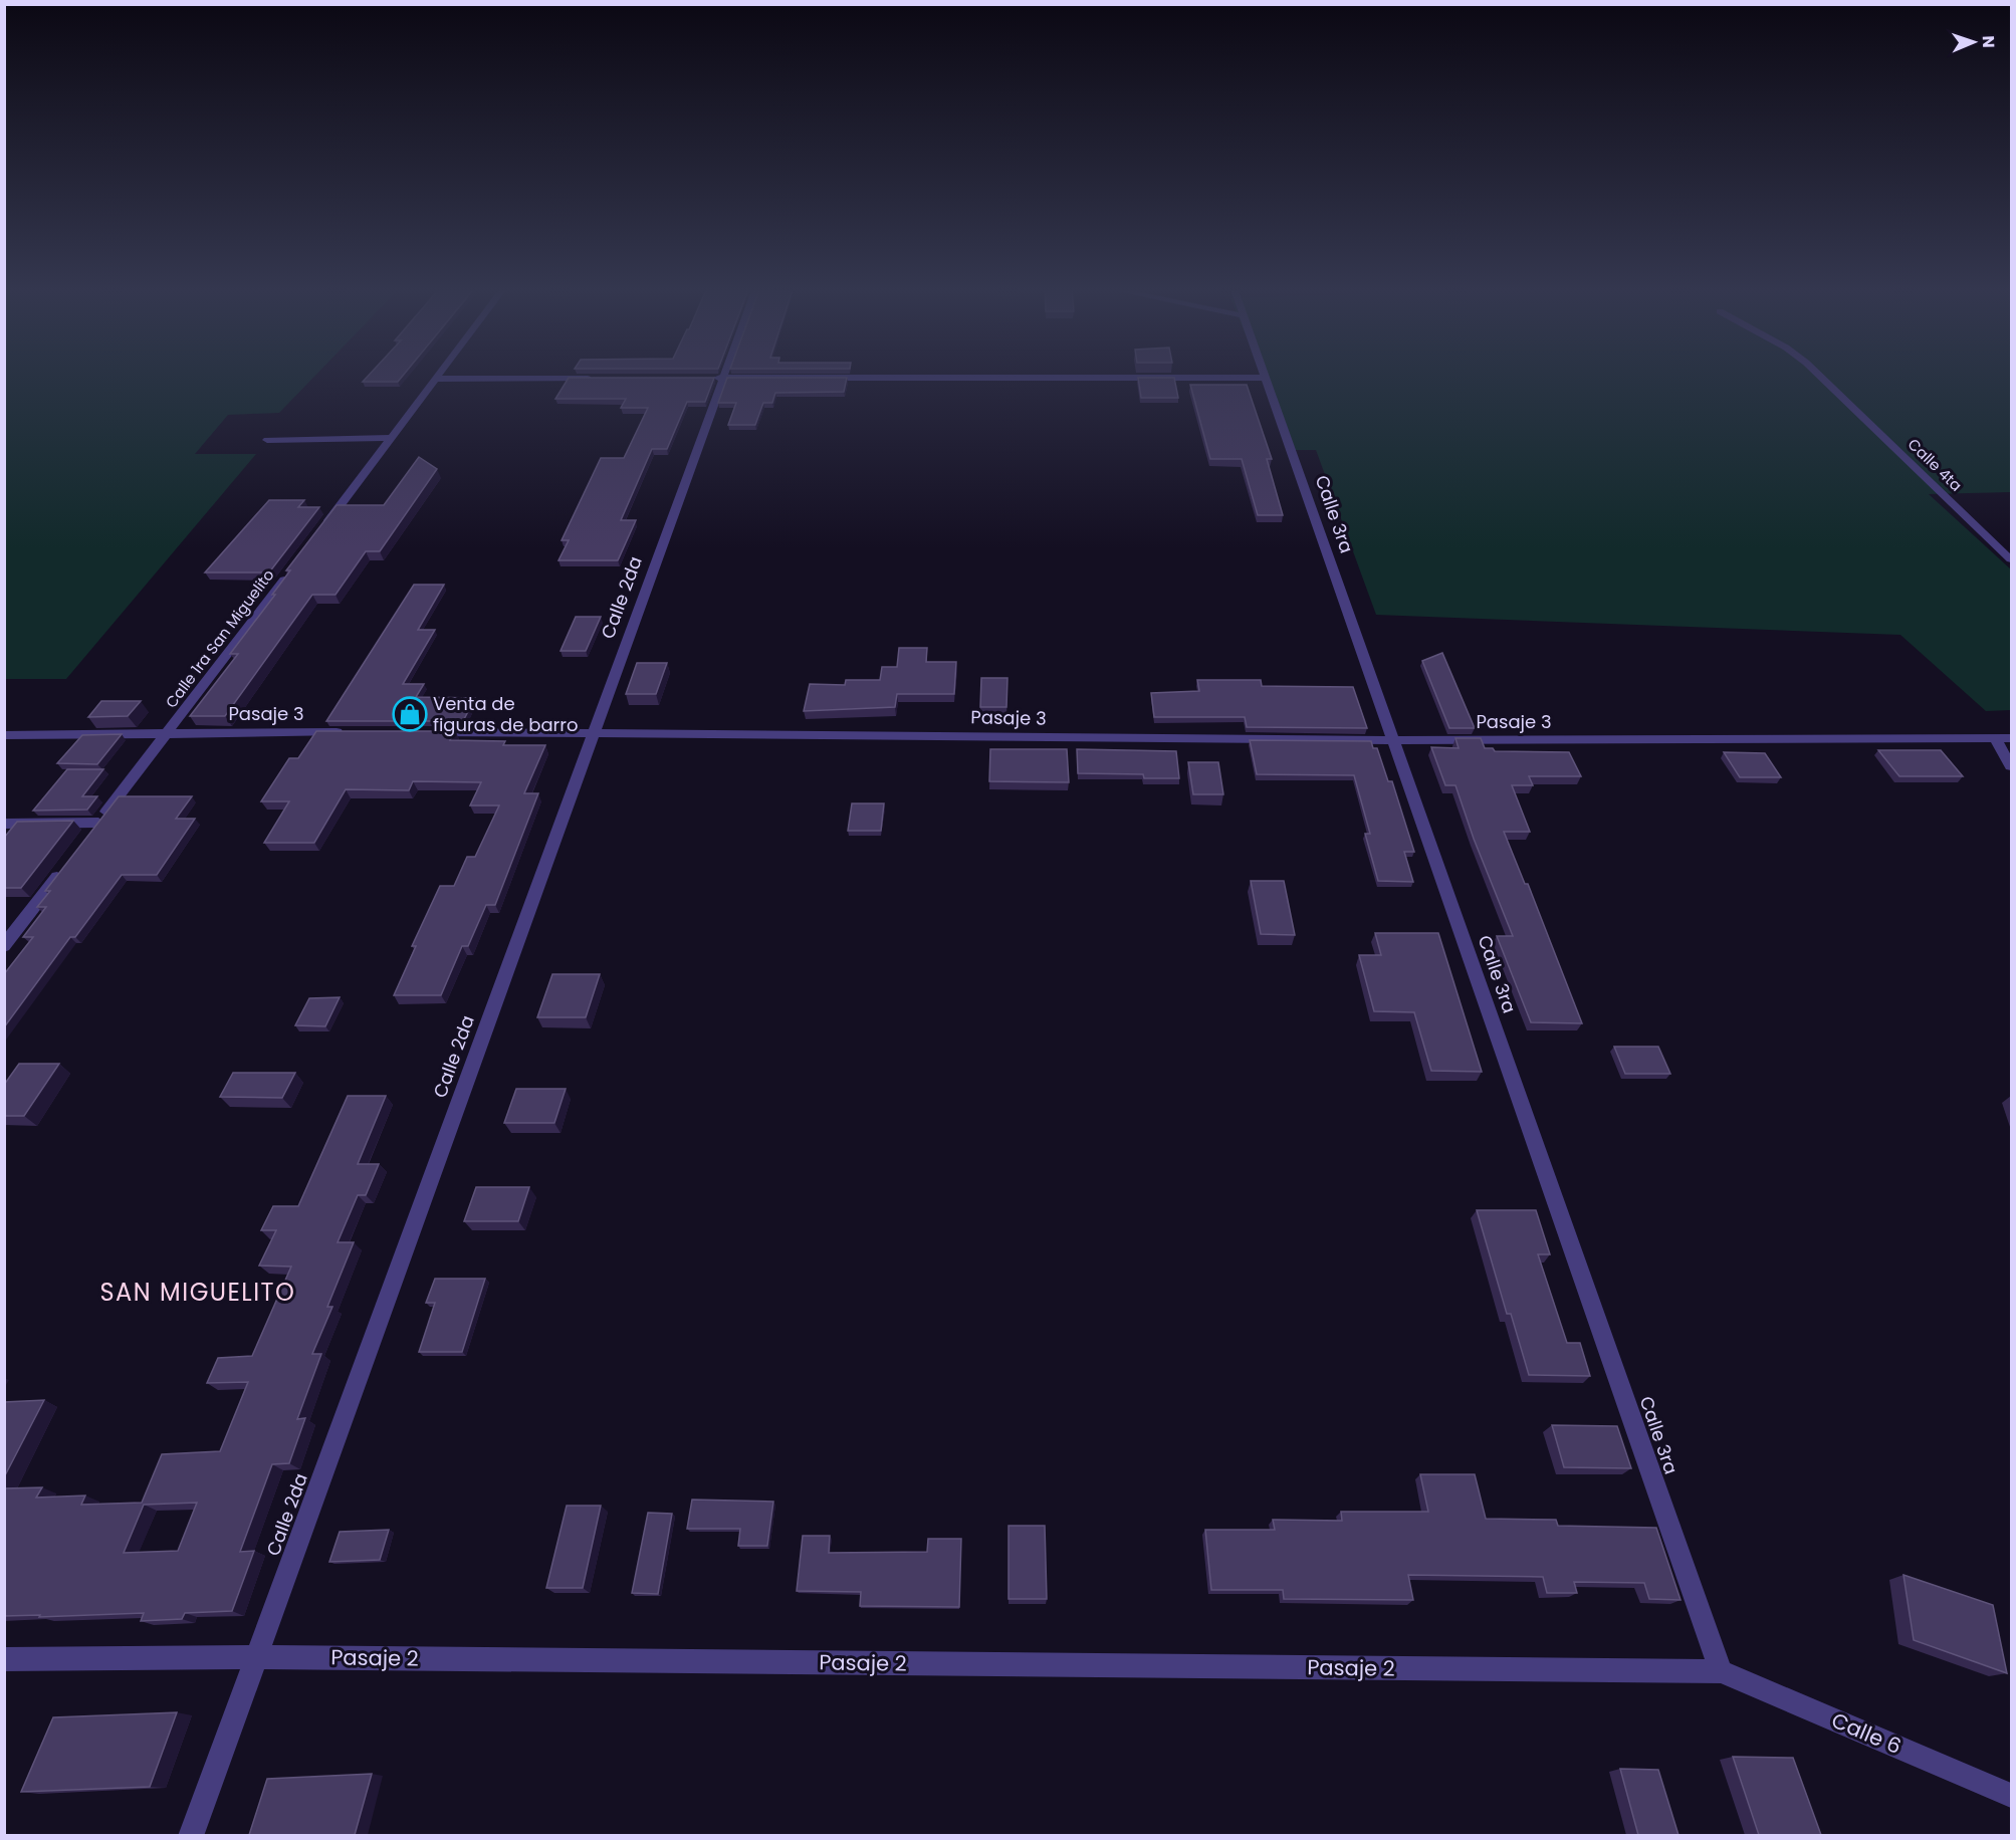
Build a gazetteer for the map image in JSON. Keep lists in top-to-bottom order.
{
  "streets": {
    "street": [
      "Calle 4ta",
      "Calle 3ra",
      "Calle 2da",
      "Calle 1ra San Miguelito",
      "Pasaje 3",
      "Pasaje 2",
      "Calle 6"
    ]
  },
  "crossings": [
    ["Calle 3ra", "Pasaje 3"],
    ["Calle 3ra", "Pasaje 2"],
    ["Calle 3ra", "Calle 6"],
    ["Calle 2da", "Pasaje 3"],
    ["Calle 2da", "Pasaje 2"],
    ["Calle 1ra San Miguelito", "Pasaje 3"],
    ["Pasaje 2", "Calle 6"]
  ],
  "districts": ["SAN MIGUELITO"],
  "places": {
    "shop": ["Venta de figuras de barro"]
  },
  "north": "right"
}
